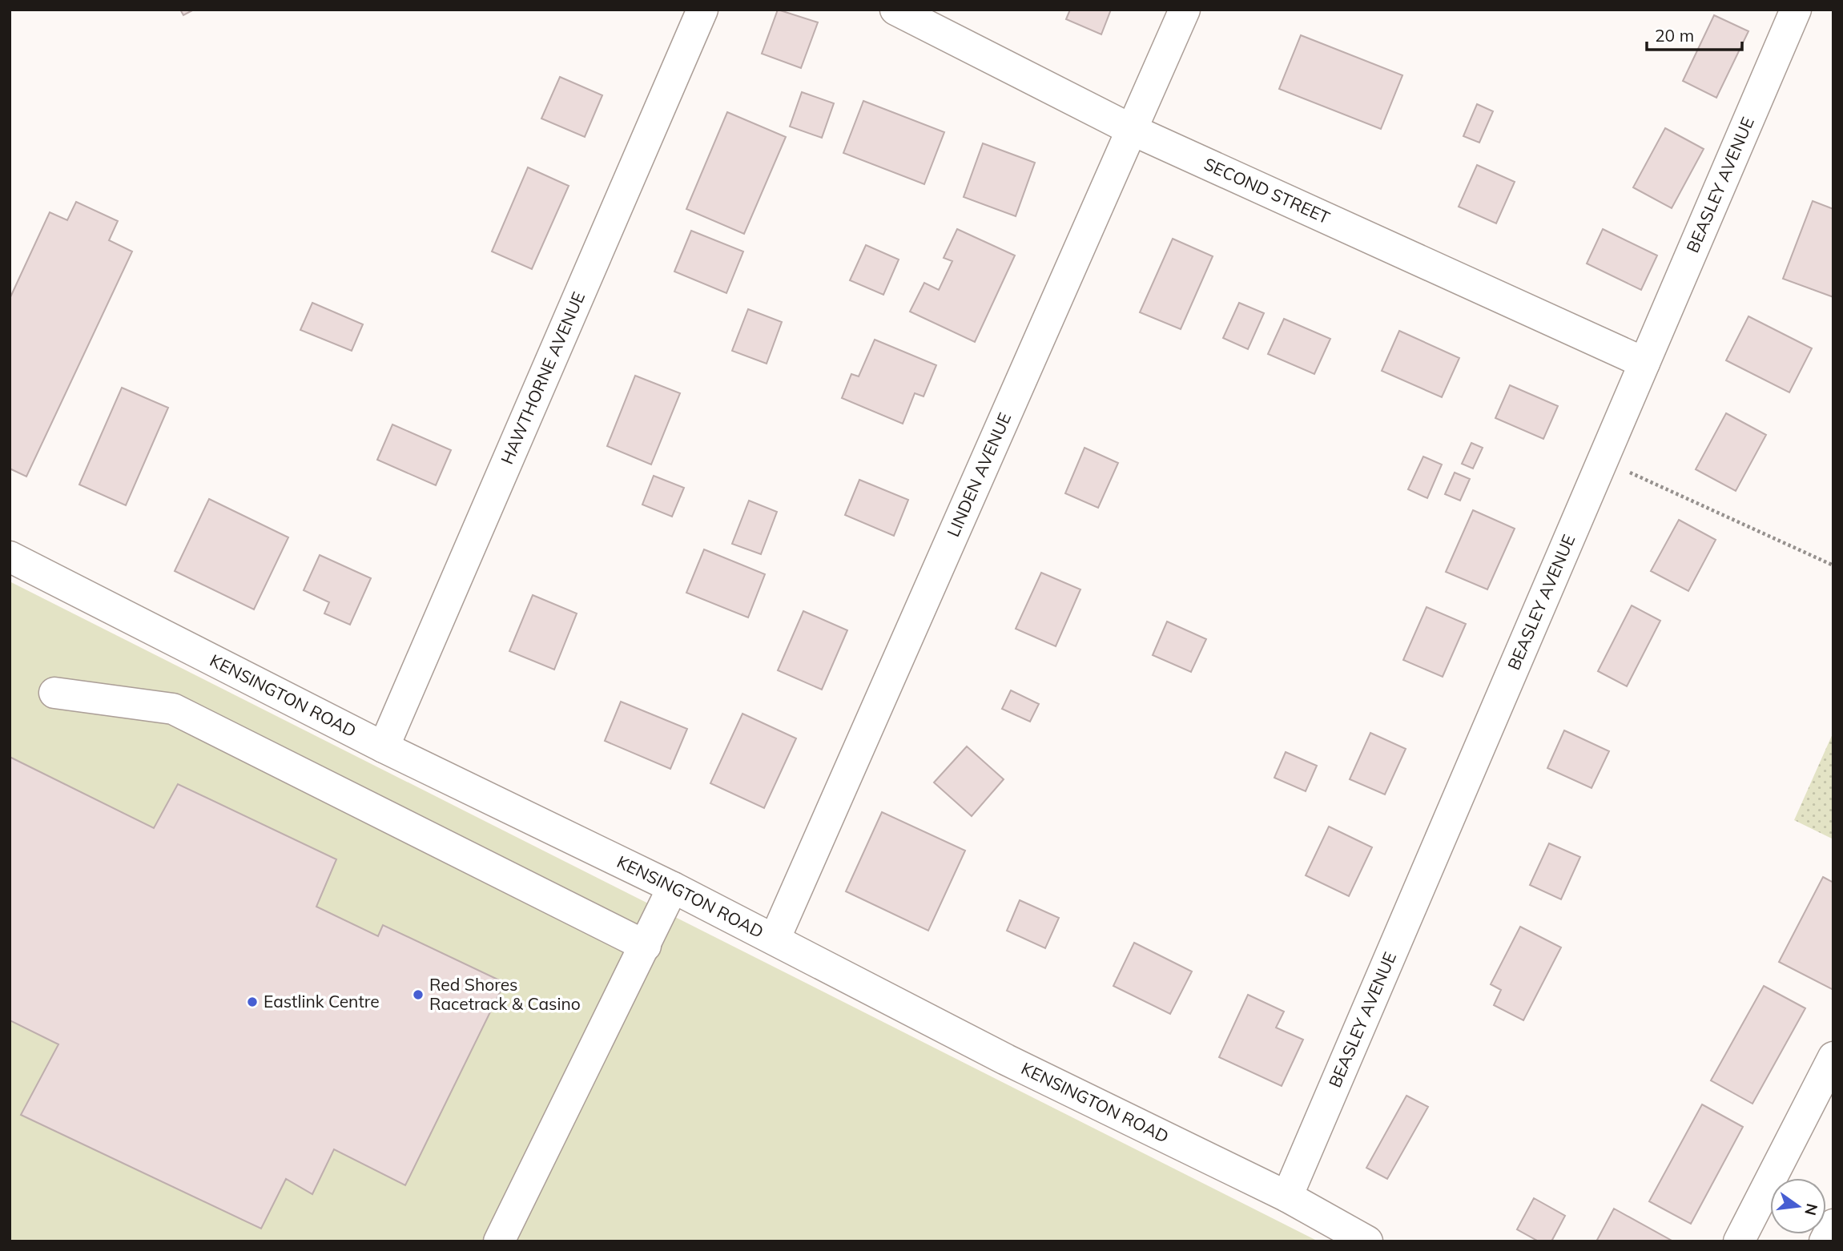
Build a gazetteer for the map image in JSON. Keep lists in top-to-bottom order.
{
  "streets": {
    "street": [
      "BEASLEY AVENUE",
      "SECOND STREET",
      "HAWTHORNE AVENUE",
      "LINDEN AVENUE",
      "KENSINGTON ROAD"
    ]
  },
  "crossings": [
    ["BEASLEY AVENUE", "SECOND STREET"],
    ["BEASLEY AVENUE", "KENSINGTON ROAD"],
    ["SECOND STREET", "LINDEN AVENUE"],
    ["HAWTHORNE AVENUE", "KENSINGTON ROAD"],
    ["LINDEN AVENUE", "KENSINGTON ROAD"]
  ],
  "places": ["Red Shores Racetrack & Casino", "Eastlink Centre"],
  "scale_bar": "20 m",
  "north": "right"
}
